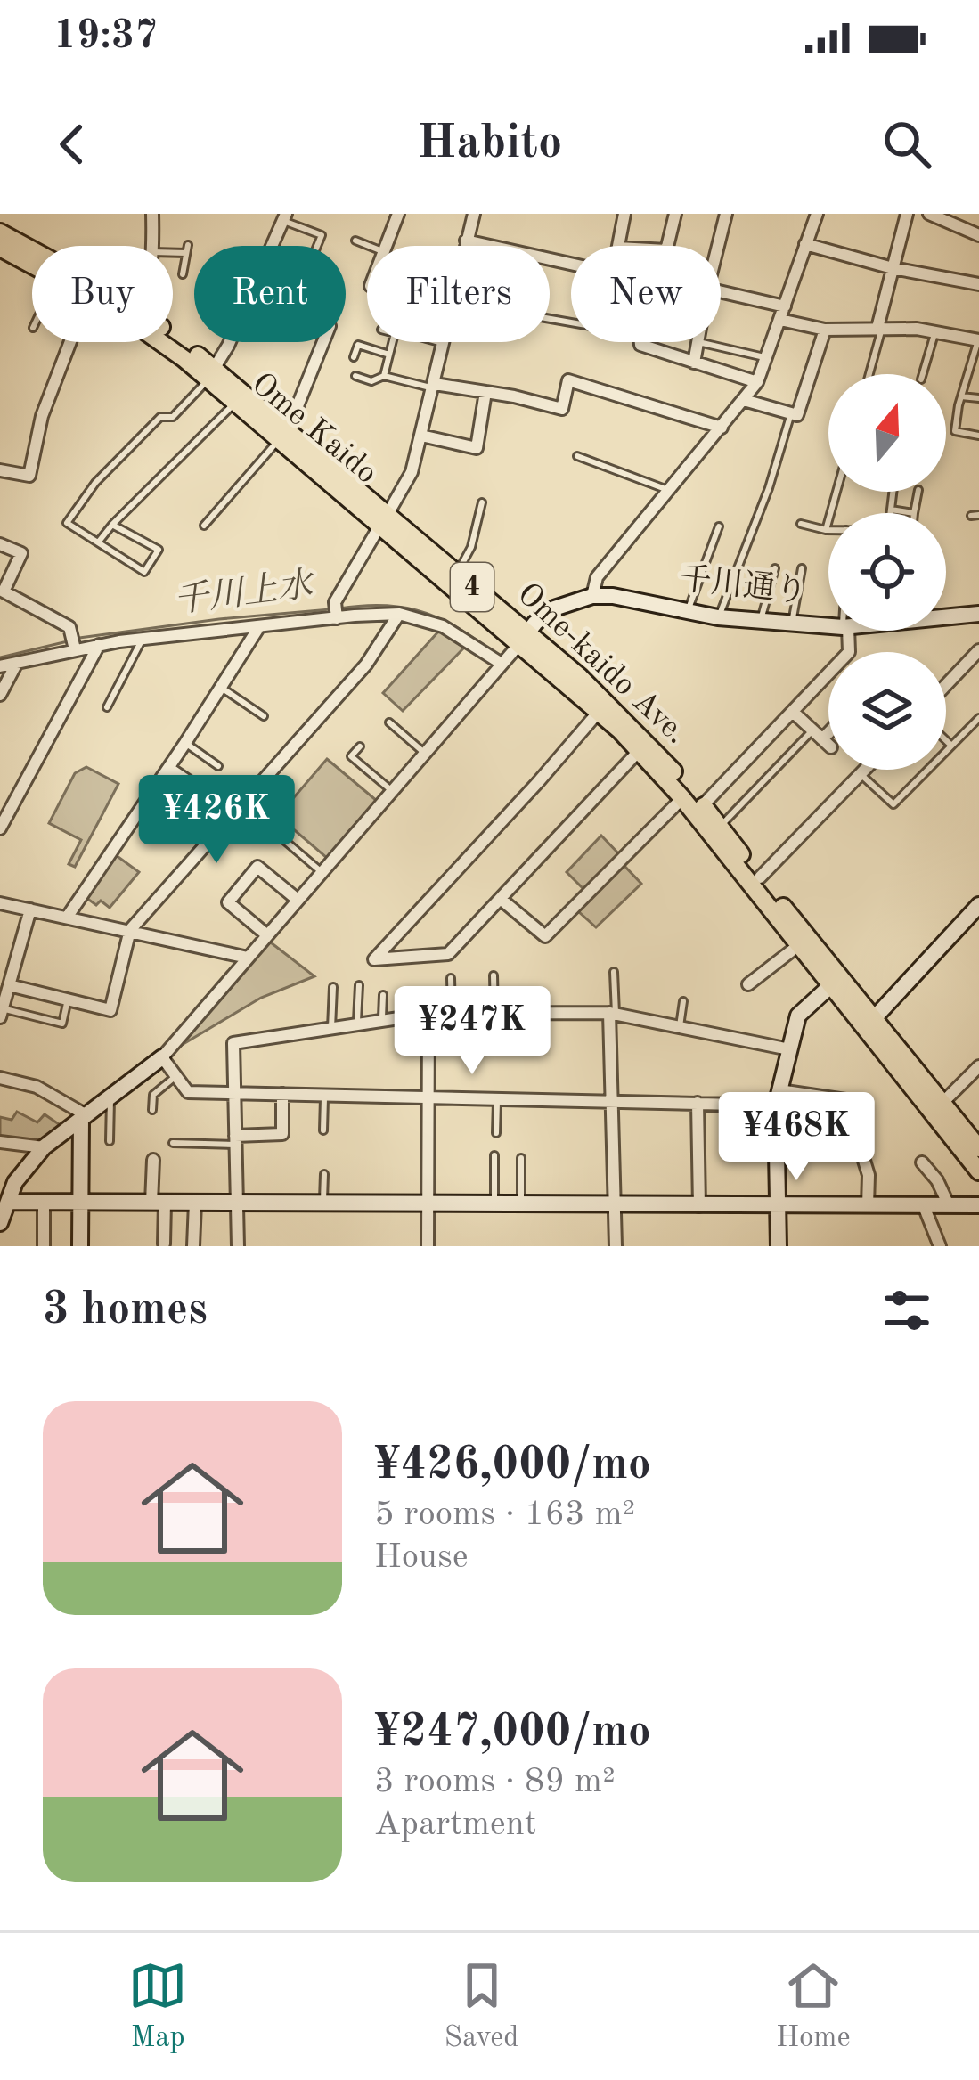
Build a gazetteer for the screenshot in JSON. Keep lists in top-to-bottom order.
{
  "streets": {
    "main road": ["Ome Kaido", "4", "Ome-kaido Ave."],
    "street": ["千川通り"]
  },
  "crossings": [
    ["Ome Kaido", "4"],
    ["Ome Kaido", "Ome-kaido Ave."]
  ],
  "water": ["千川上水"],
  "north": "top",
  "page": {
    "status": "19:37",
    "header": "Habito",
    "chip": [
      "Buy",
      "Rent",
      "Filters",
      "New"
    ],
    "price": ["¥426K", "¥247K", "¥468K"],
    "heading": "3 homes",
    "list": [
      {
        "name": "¥426,000/mo",
        "note": "5 rooms · 163 m² · House"
      },
      {
        "name": "¥247,000/mo",
        "note": "3 rooms · 89 m² · Apartment"
      }
    ],
    "tabs": ["Map", "Saved", "Home"]
  }
}
